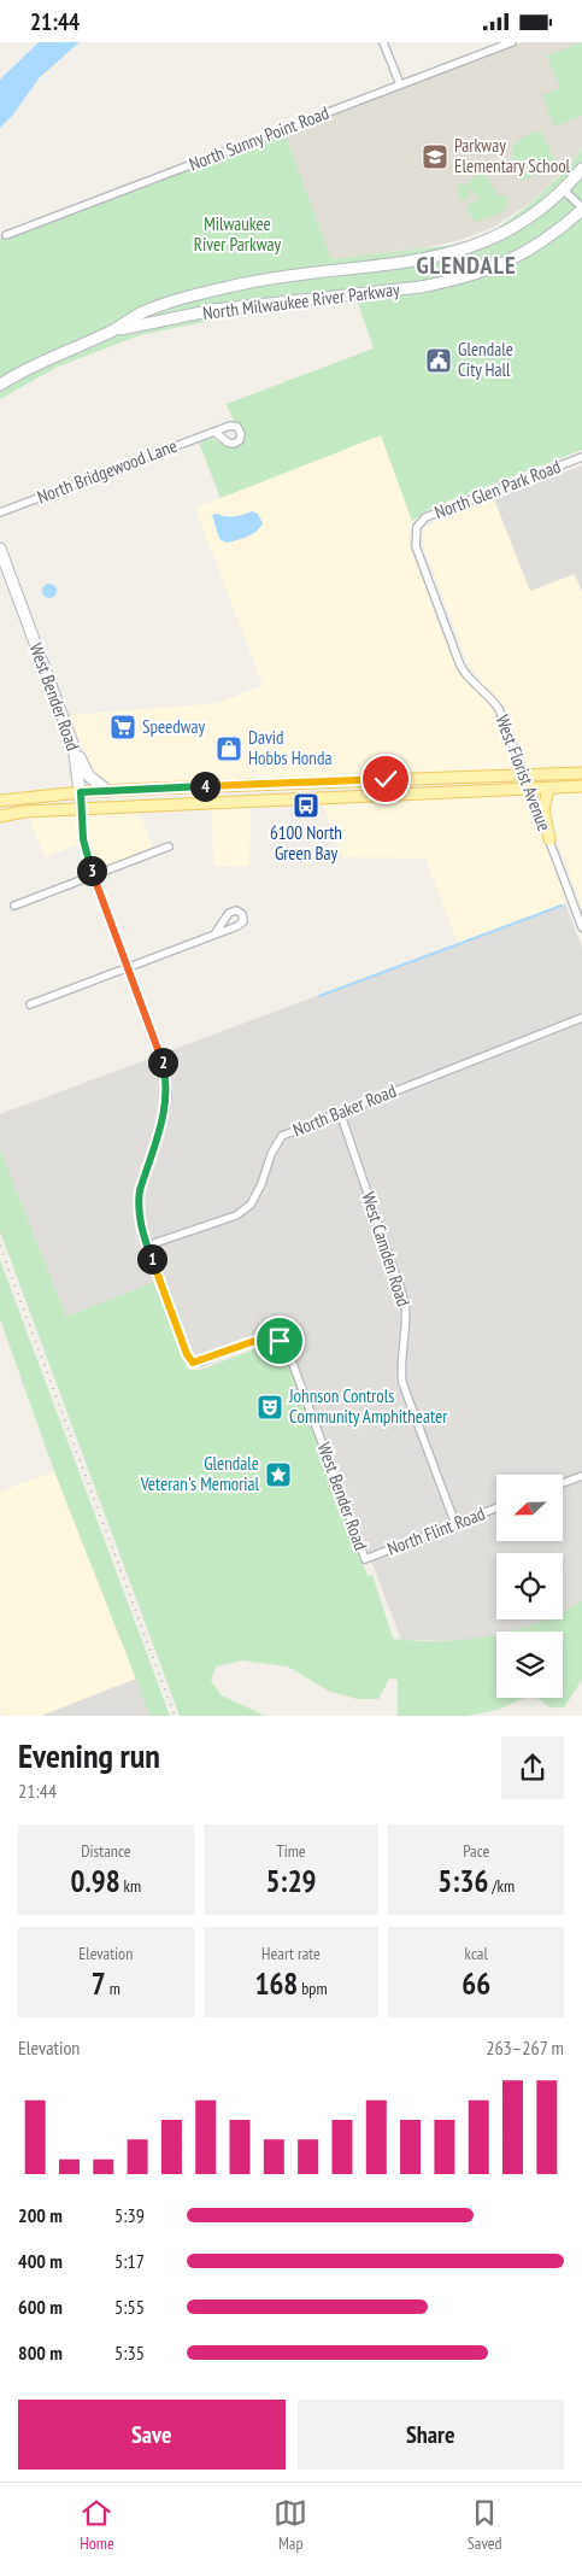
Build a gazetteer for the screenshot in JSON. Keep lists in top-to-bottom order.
{
  "streets": {
    "street": [
      "North Sunny Point Road",
      "North Milwaukee River Parkway",
      "North Bridgewood Lane",
      "North Glen Park Road",
      "West Bender Road",
      "West Florist Avenue",
      "North Baker Road",
      "West Camden Road",
      "North Flint Road"
    ]
  },
  "crossings": [
    ["North Glen Park Road", "West Florist Avenue"],
    ["West Bender Road", "North Baker Road"],
    ["West Bender Road", "North Flint Road"],
    ["North Baker Road", "West Camden Road"],
    ["West Camden Road", "North Flint Road"]
  ],
  "districts": ["GLENDALE"],
  "parks": ["Milwaukee River Parkway"],
  "places": {
    "school or university": ["Parkway Elementary School"],
    "public building": ["Glendale City Hall"],
    "supermarket": ["Speedway"],
    "shop": ["David Hobbs Honda"],
    "bus stop": ["6100 North Green Bay"],
    "theatre": ["Johnson Controls Community Amphitheater"],
    "place": ["Glendale Veteran's Memorial"]
  },
  "north": "left",
  "page": {
    "status": "21:44",
    "pins": [
      "4",
      "3",
      "2",
      "1"
    ],
    "heading": ["Evening run", "21:44"],
    "stats": [
      ["Distance", "0.98 km"],
      ["Time", "5:29"],
      ["Pace", "5:36 /km"],
      ["Elevation", "7 m"],
      ["Heart rate", "168 bpm"],
      ["kcal", "66"]
    ],
    "chart": ["Elevation", "263–267 m"],
    "list": [
      {
        "name": "200 m",
        "note": "5:39"
      },
      {
        "name": "400 m",
        "note": "5:17"
      },
      {
        "name": "600 m",
        "note": "5:55"
      },
      {
        "name": "800 m",
        "note": "5:35"
      }
    ],
    "buttons": ["Save", "Share"],
    "tabs": ["Home", "Map", "Saved"]
  }
}
